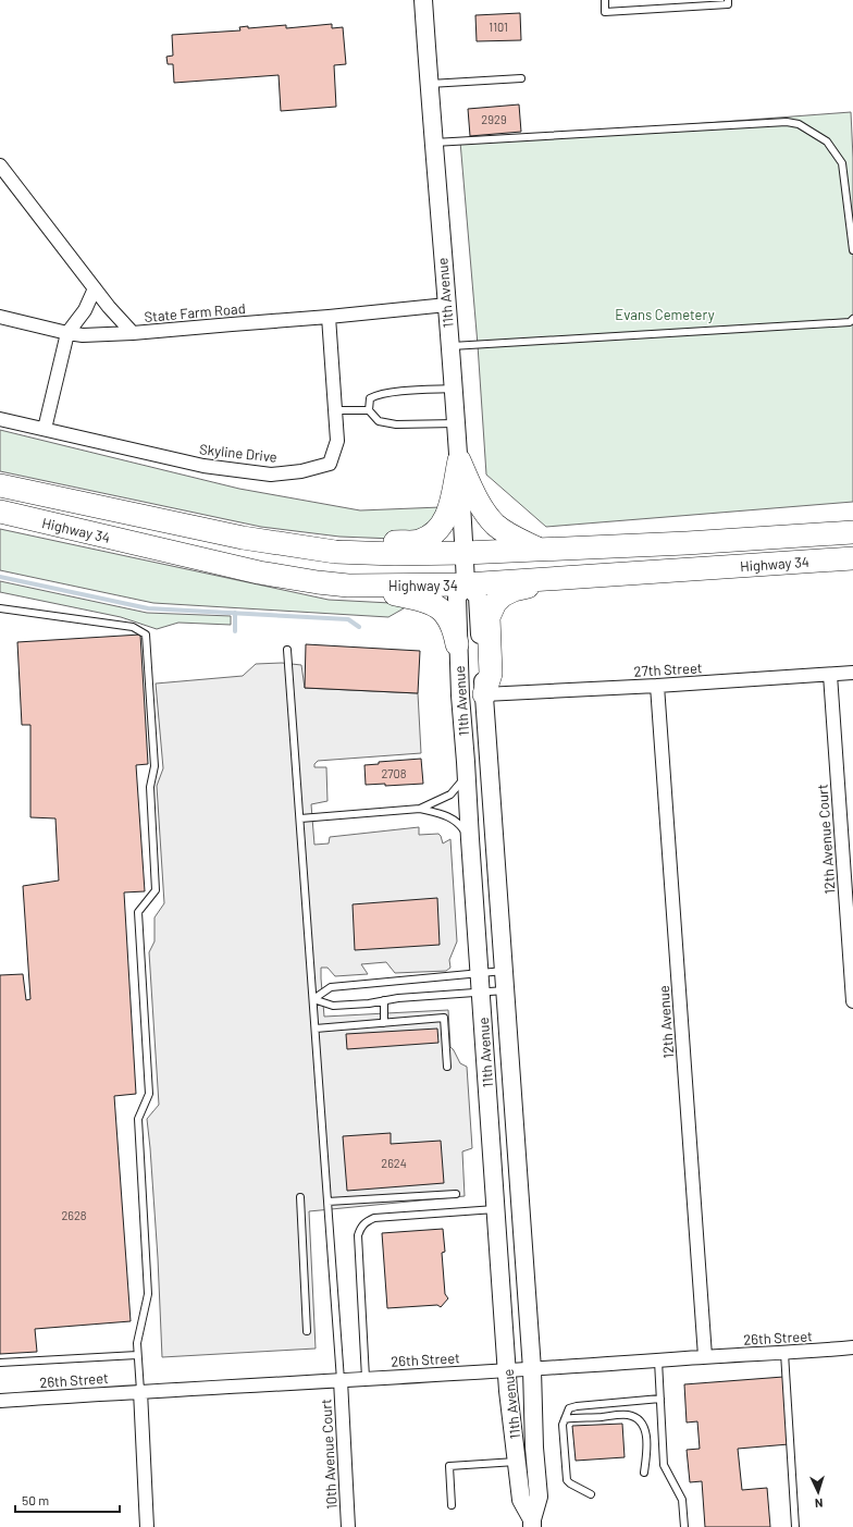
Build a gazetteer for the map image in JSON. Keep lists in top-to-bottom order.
{
  "streets": {
    "highway": ["Highway 34"],
    "main road": ["11th Avenue"],
    "street": [
      "State Farm Road",
      "Skyline Drive",
      "27th Street",
      "12th Avenue Court",
      "12th Avenue",
      "26th Street",
      "10th Avenue Court"
    ]
  },
  "crossings": [
    ["11th Avenue", "State Farm Road"],
    ["11th Avenue", "Highway 34"],
    ["11th Avenue", "27th Street"],
    ["11th Avenue", "26th Street"],
    ["State Farm Road", "Skyline Drive"],
    ["27th Street", "12th Avenue Court"],
    ["27th Street", "12th Avenue"],
    ["12th Avenue", "26th Street"],
    ["26th Street", "10th Avenue Court"]
  ],
  "parks": ["Evans Cemetery"],
  "house_numbers": [
    "1101",
    "2929",
    "2708",
    "2624",
    "2628"
  ],
  "scale_bar": "50 m",
  "north": "bottom"
}
